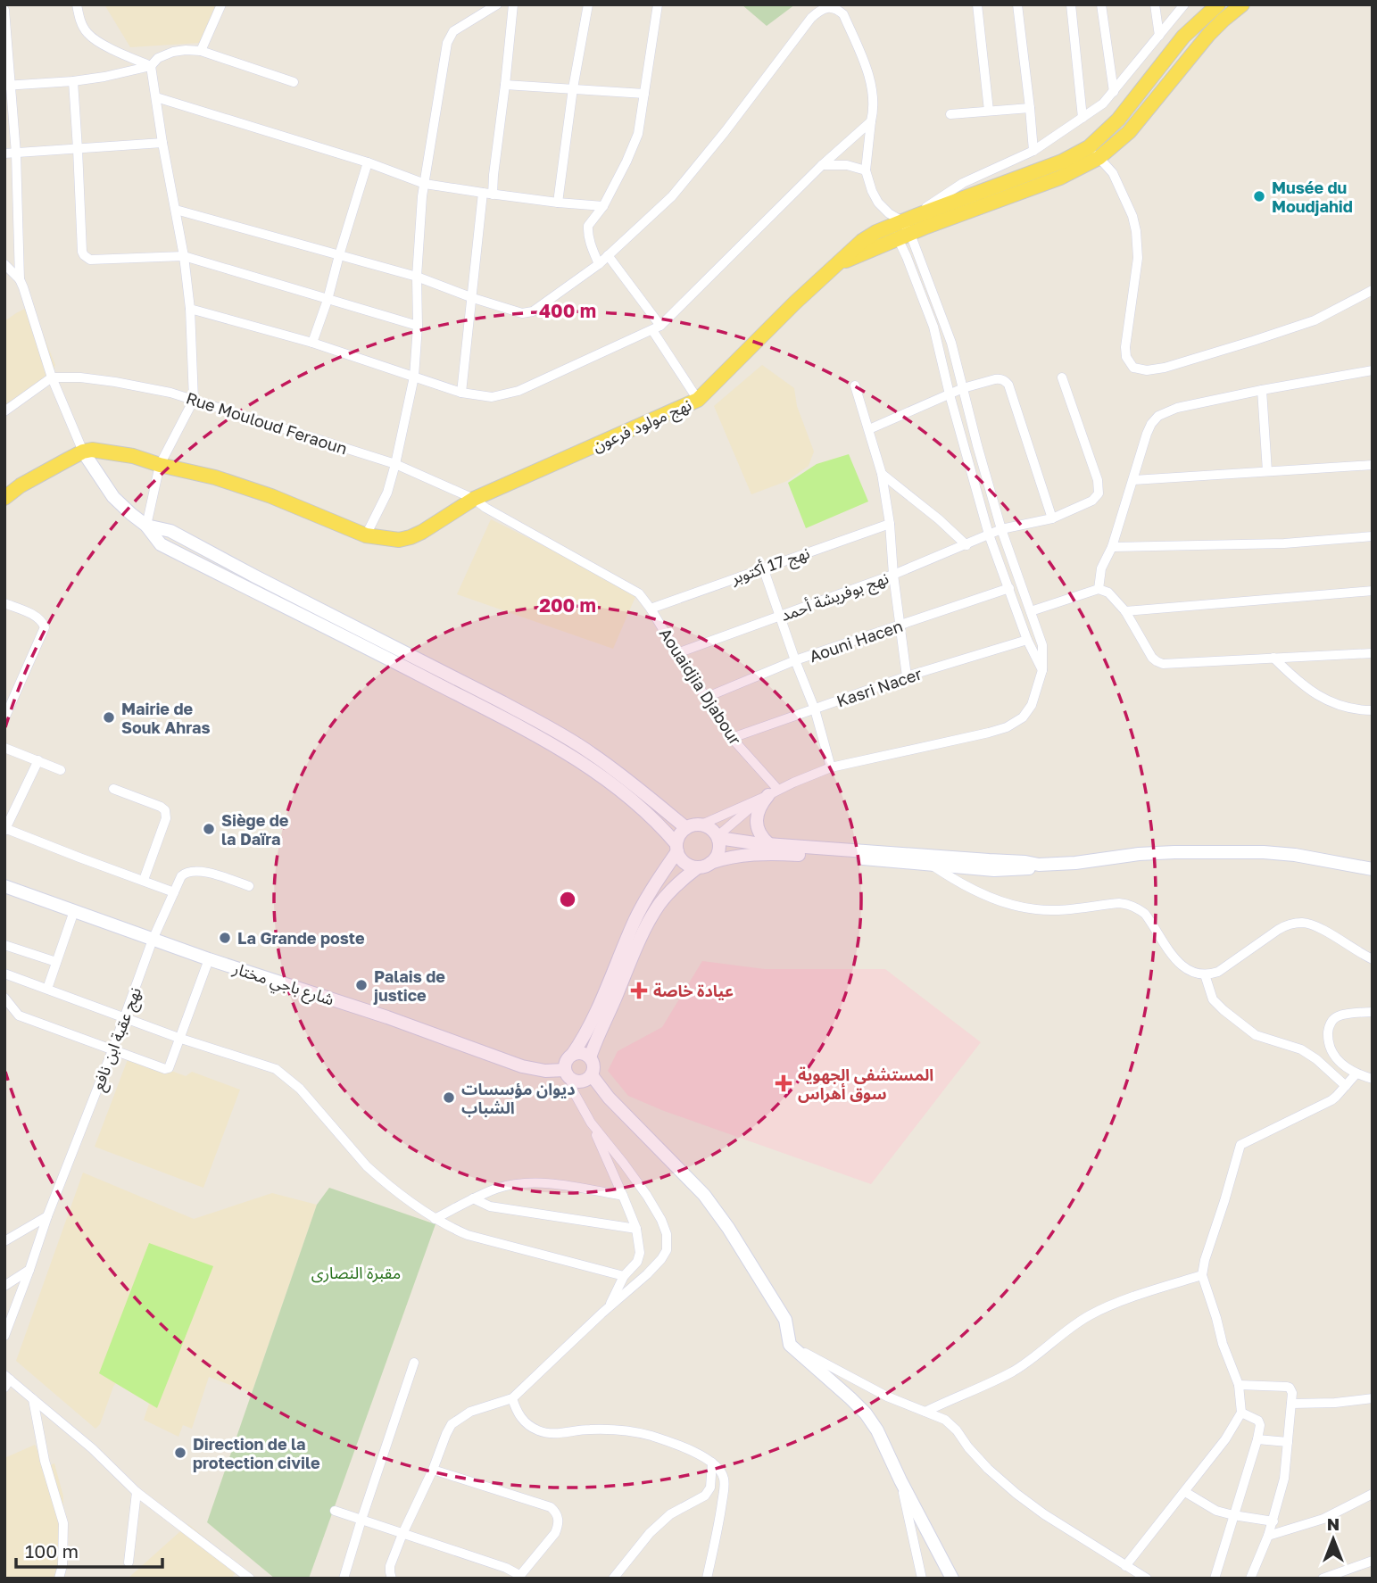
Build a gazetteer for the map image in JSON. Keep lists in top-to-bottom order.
{
  "streets": {
    "main road": ["نهج مولود فرعون"],
    "street": [
      "Rue Mouloud Feraoun",
      "نهج 17 أكتوبر",
      "نهج بوفريشة أحمد",
      "Aouni Hacen",
      "Aouaidjia Djabour",
      "Kasri Nacer",
      "شارع باجي مختار",
      "نهج عقبة ابن نافع"
    ]
  },
  "crossings": [
    ["Rue Mouloud Feraoun", "نهج مولود فرعون"],
    ["Rue Mouloud Feraoun", "Aouaidjia Djabour"],
    ["نهج مولود فرعون", "Aouaidjia Djabour"],
    ["نهج 17 أكتوبر", "Aouaidjia Djabour"],
    ["نهج بوفريشة أحمد", "Aouaidjia Djabour"],
    ["Aouni Hacen", "Aouaidjia Djabour"],
    ["Aouaidjia Djabour", "Kasri Nacer"],
    ["شارع باجي مختار", "نهج عقبة ابن نافع"]
  ],
  "parks": ["مقبرة النصارى"],
  "places": {
    "other": [
      "Musée du Moudjahid",
      "Mairie de Souk Ahras",
      "Siège de la Daïra",
      "La Grande poste",
      "Palais de justice",
      "ديوان مؤسسات الشباب",
      "Direction de la protection civile"
    ],
    "health": ["عيادة خاصة", "المستشفى الجهوية سوق أهراس"]
  },
  "scale_bar": "100 m",
  "north": "top",
  "rings": ["400 m", "200 m"]
}
